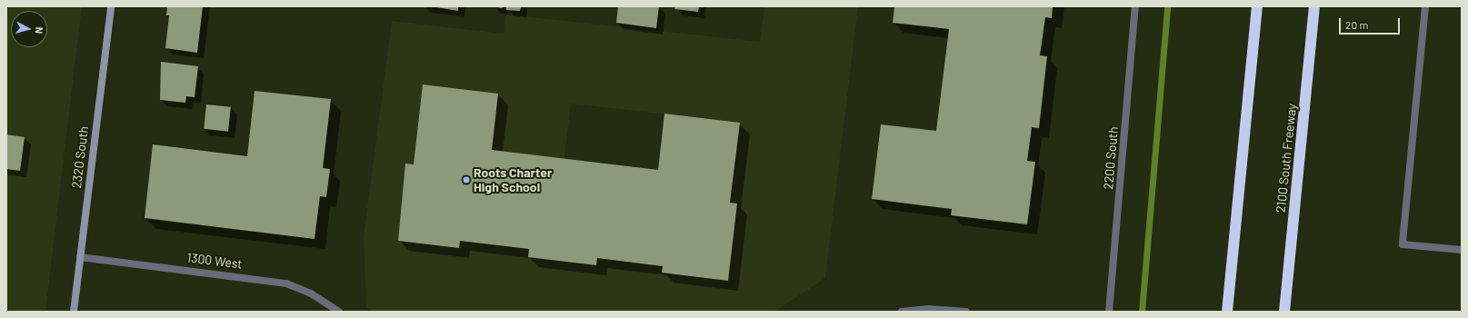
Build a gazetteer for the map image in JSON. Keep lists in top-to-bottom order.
{
  "streets": {
    "highway": ["2100 South Freeway"],
    "street": ["2320 South", "2200 South", "1300 West"]
  },
  "crossings": [
    ["2320 South", "1300 West"]
  ],
  "places": ["Roots Charter High School"],
  "scale_bar": "20 m",
  "north": "right"
}
